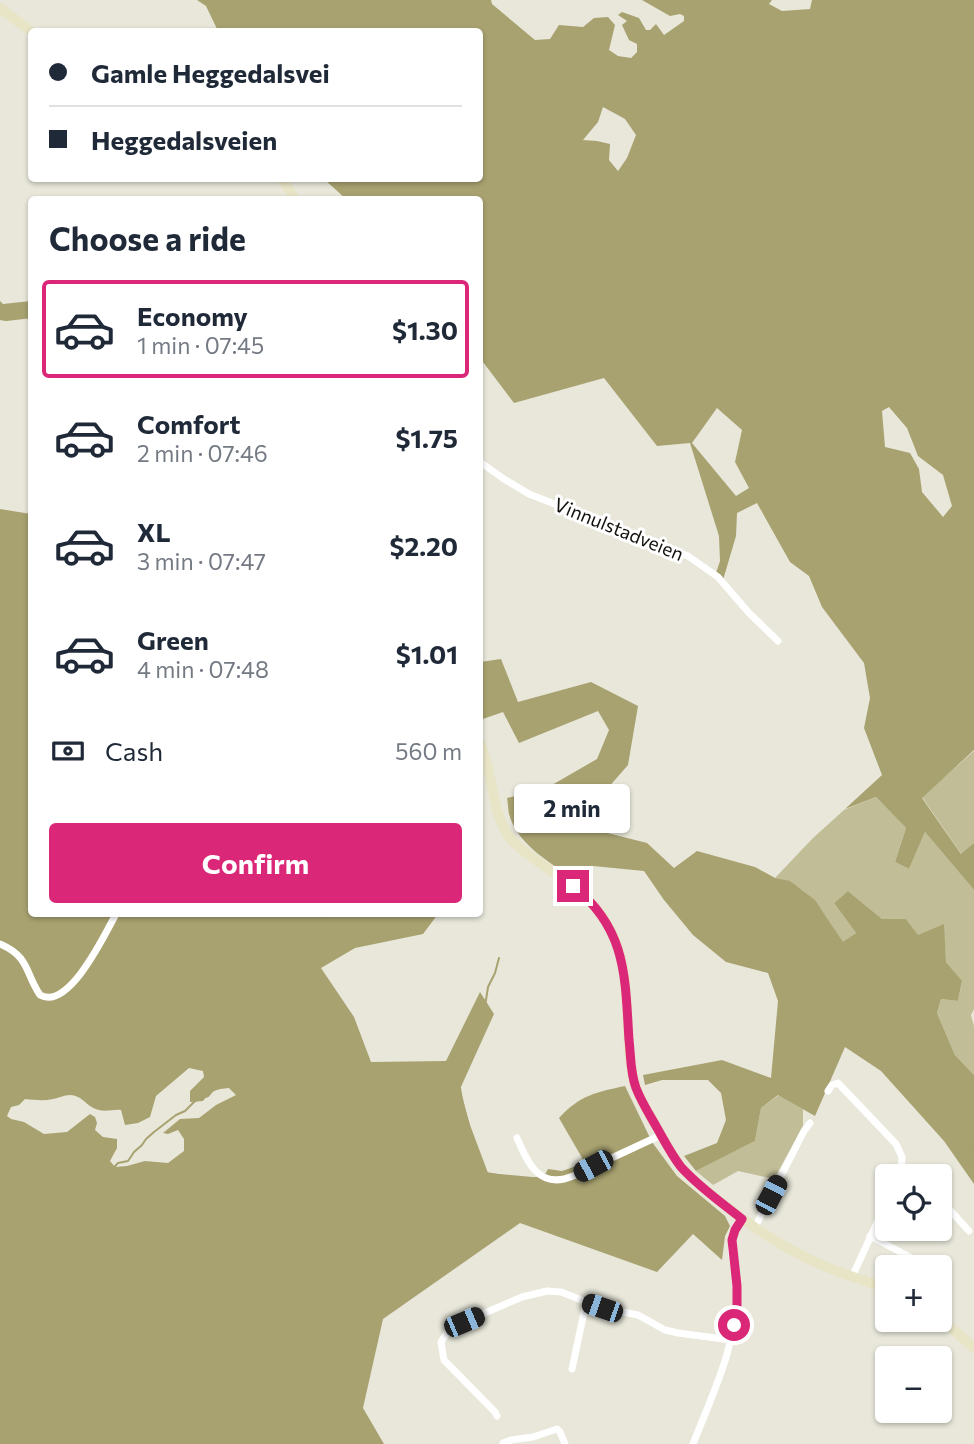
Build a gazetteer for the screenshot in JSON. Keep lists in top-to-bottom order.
{
  "streets": {
    "street": ["Vinnulstadveien"]
  },
  "page": {
    "banner": ["Gamle Heggedalsvei", "Heggedalsveien"],
    "heading": "Choose a ride",
    "list": [
      {
        "name": "Economy",
        "note": "1 min · 07:45",
        "value": "$1.30"
      },
      {
        "name": "Comfort",
        "note": "2 min · 07:46",
        "value": "$1.75"
      },
      {
        "name": "XL",
        "note": "3 min · 07:47",
        "value": "$2.20"
      },
      {
        "name": "Green",
        "note": "4 min · 07:48",
        "value": "$1.01"
      }
    ],
    "pay": ["Cash", "560 m"],
    "bubble": "2 min",
    "buttons": "Confirm",
    "map_buttons": ["+", "−"]
  }
}
